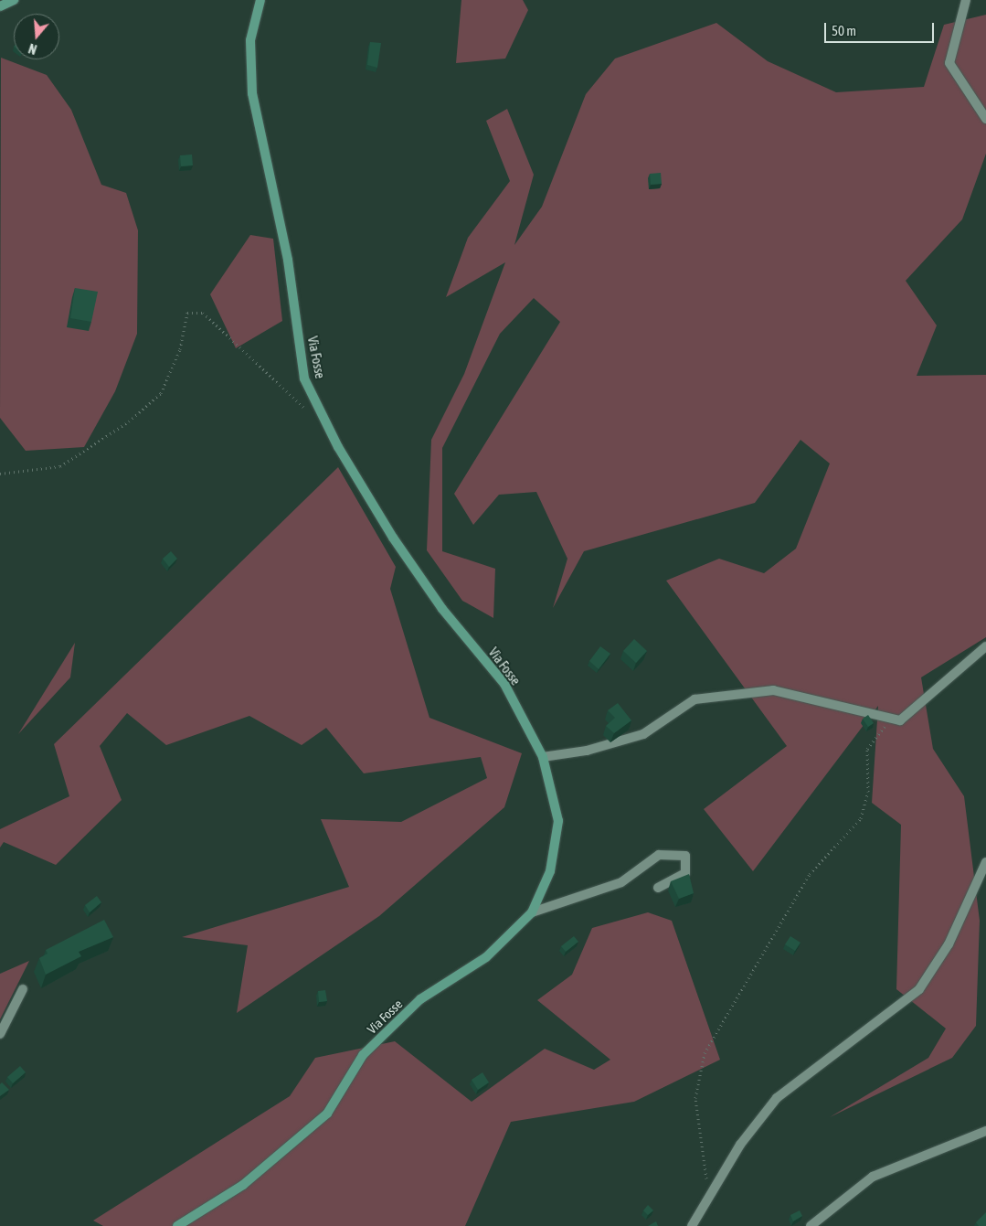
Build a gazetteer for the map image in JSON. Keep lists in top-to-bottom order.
{
  "streets": {
    "street": ["Via Fosse"]
  },
  "scale_bar": "50 m",
  "north": "bottom"
}
